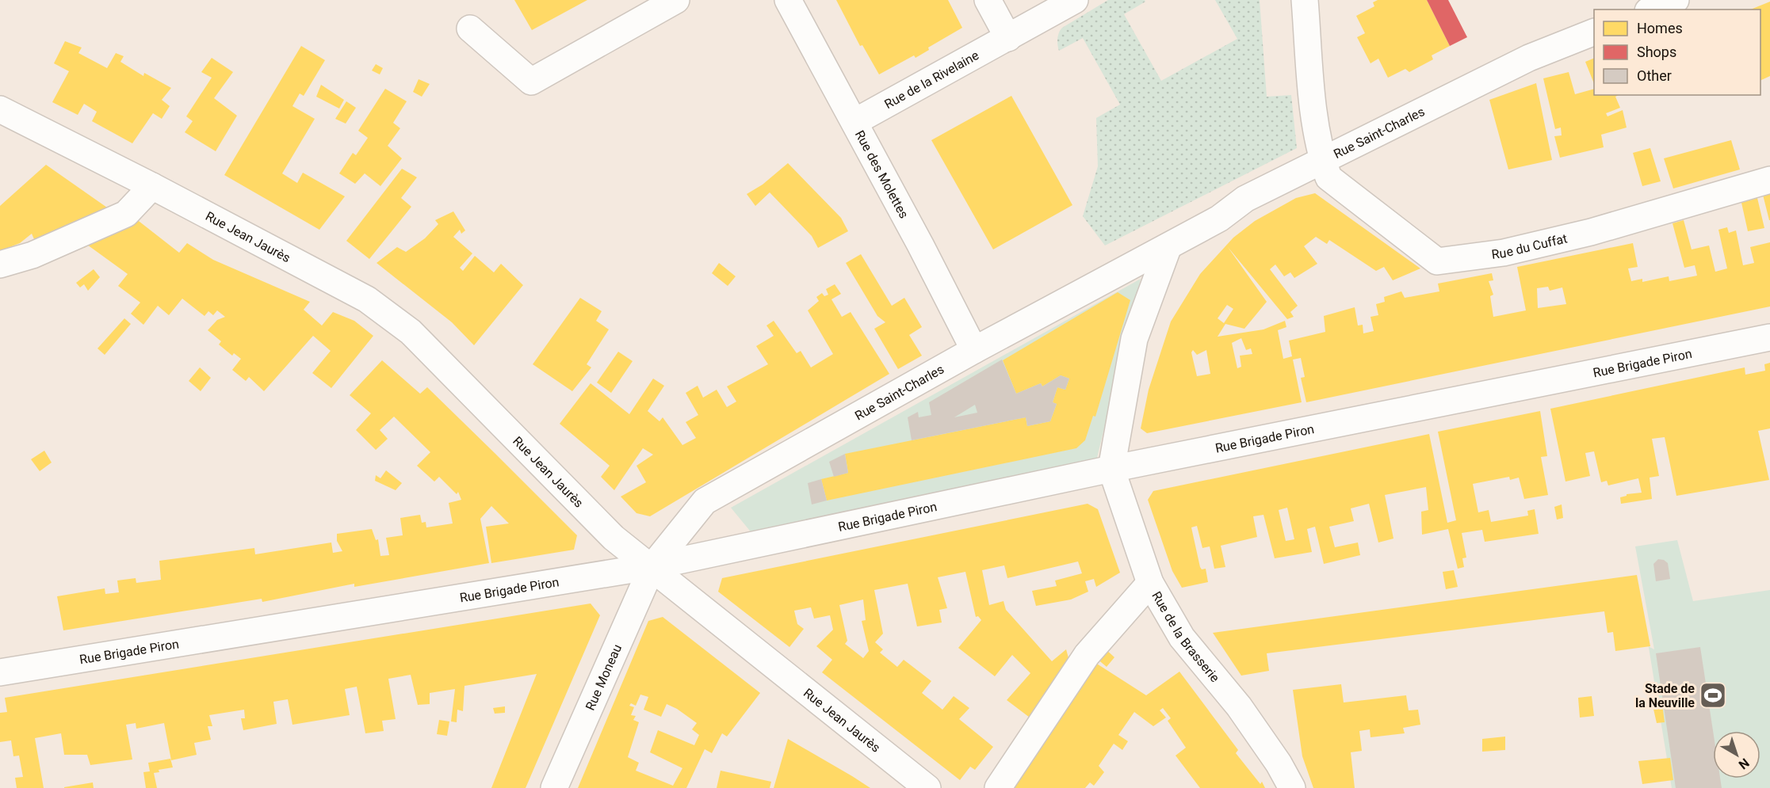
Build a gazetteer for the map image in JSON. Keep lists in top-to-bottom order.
{
  "streets": {
    "street": [
      "Rue de la Rivelaine",
      "Rue Saint-Charles",
      "Rue des Molettes",
      "Rue Jean Jaurès",
      "Rue du Cuffat",
      "Rue Brigade Piron",
      "Rue de la Brasserie",
      "Rue Moneau"
    ]
  },
  "crossings": [
    ["Rue de la Rivelaine", "Rue des Molettes"],
    ["Rue Saint-Charles", "Rue des Molettes"],
    ["Rue Saint-Charles", "Rue Jean Jaurès"],
    ["Rue Saint-Charles", "Rue du Cuffat"],
    ["Rue Saint-Charles", "Rue Brigade Piron"],
    ["Rue Saint-Charles", "Rue Moneau"],
    ["Rue Jean Jaurès", "Rue Brigade Piron"],
    ["Rue Jean Jaurès", "Rue Moneau"],
    ["Rue Brigade Piron", "Rue de la Brasserie"],
    ["Rue Brigade Piron", "Rue Moneau"]
  ],
  "places": {
    "sports": ["Stade de la Neuville"]
  },
  "legend": ["Homes", "Shops", "Other"],
  "north": "bottom right"
}
